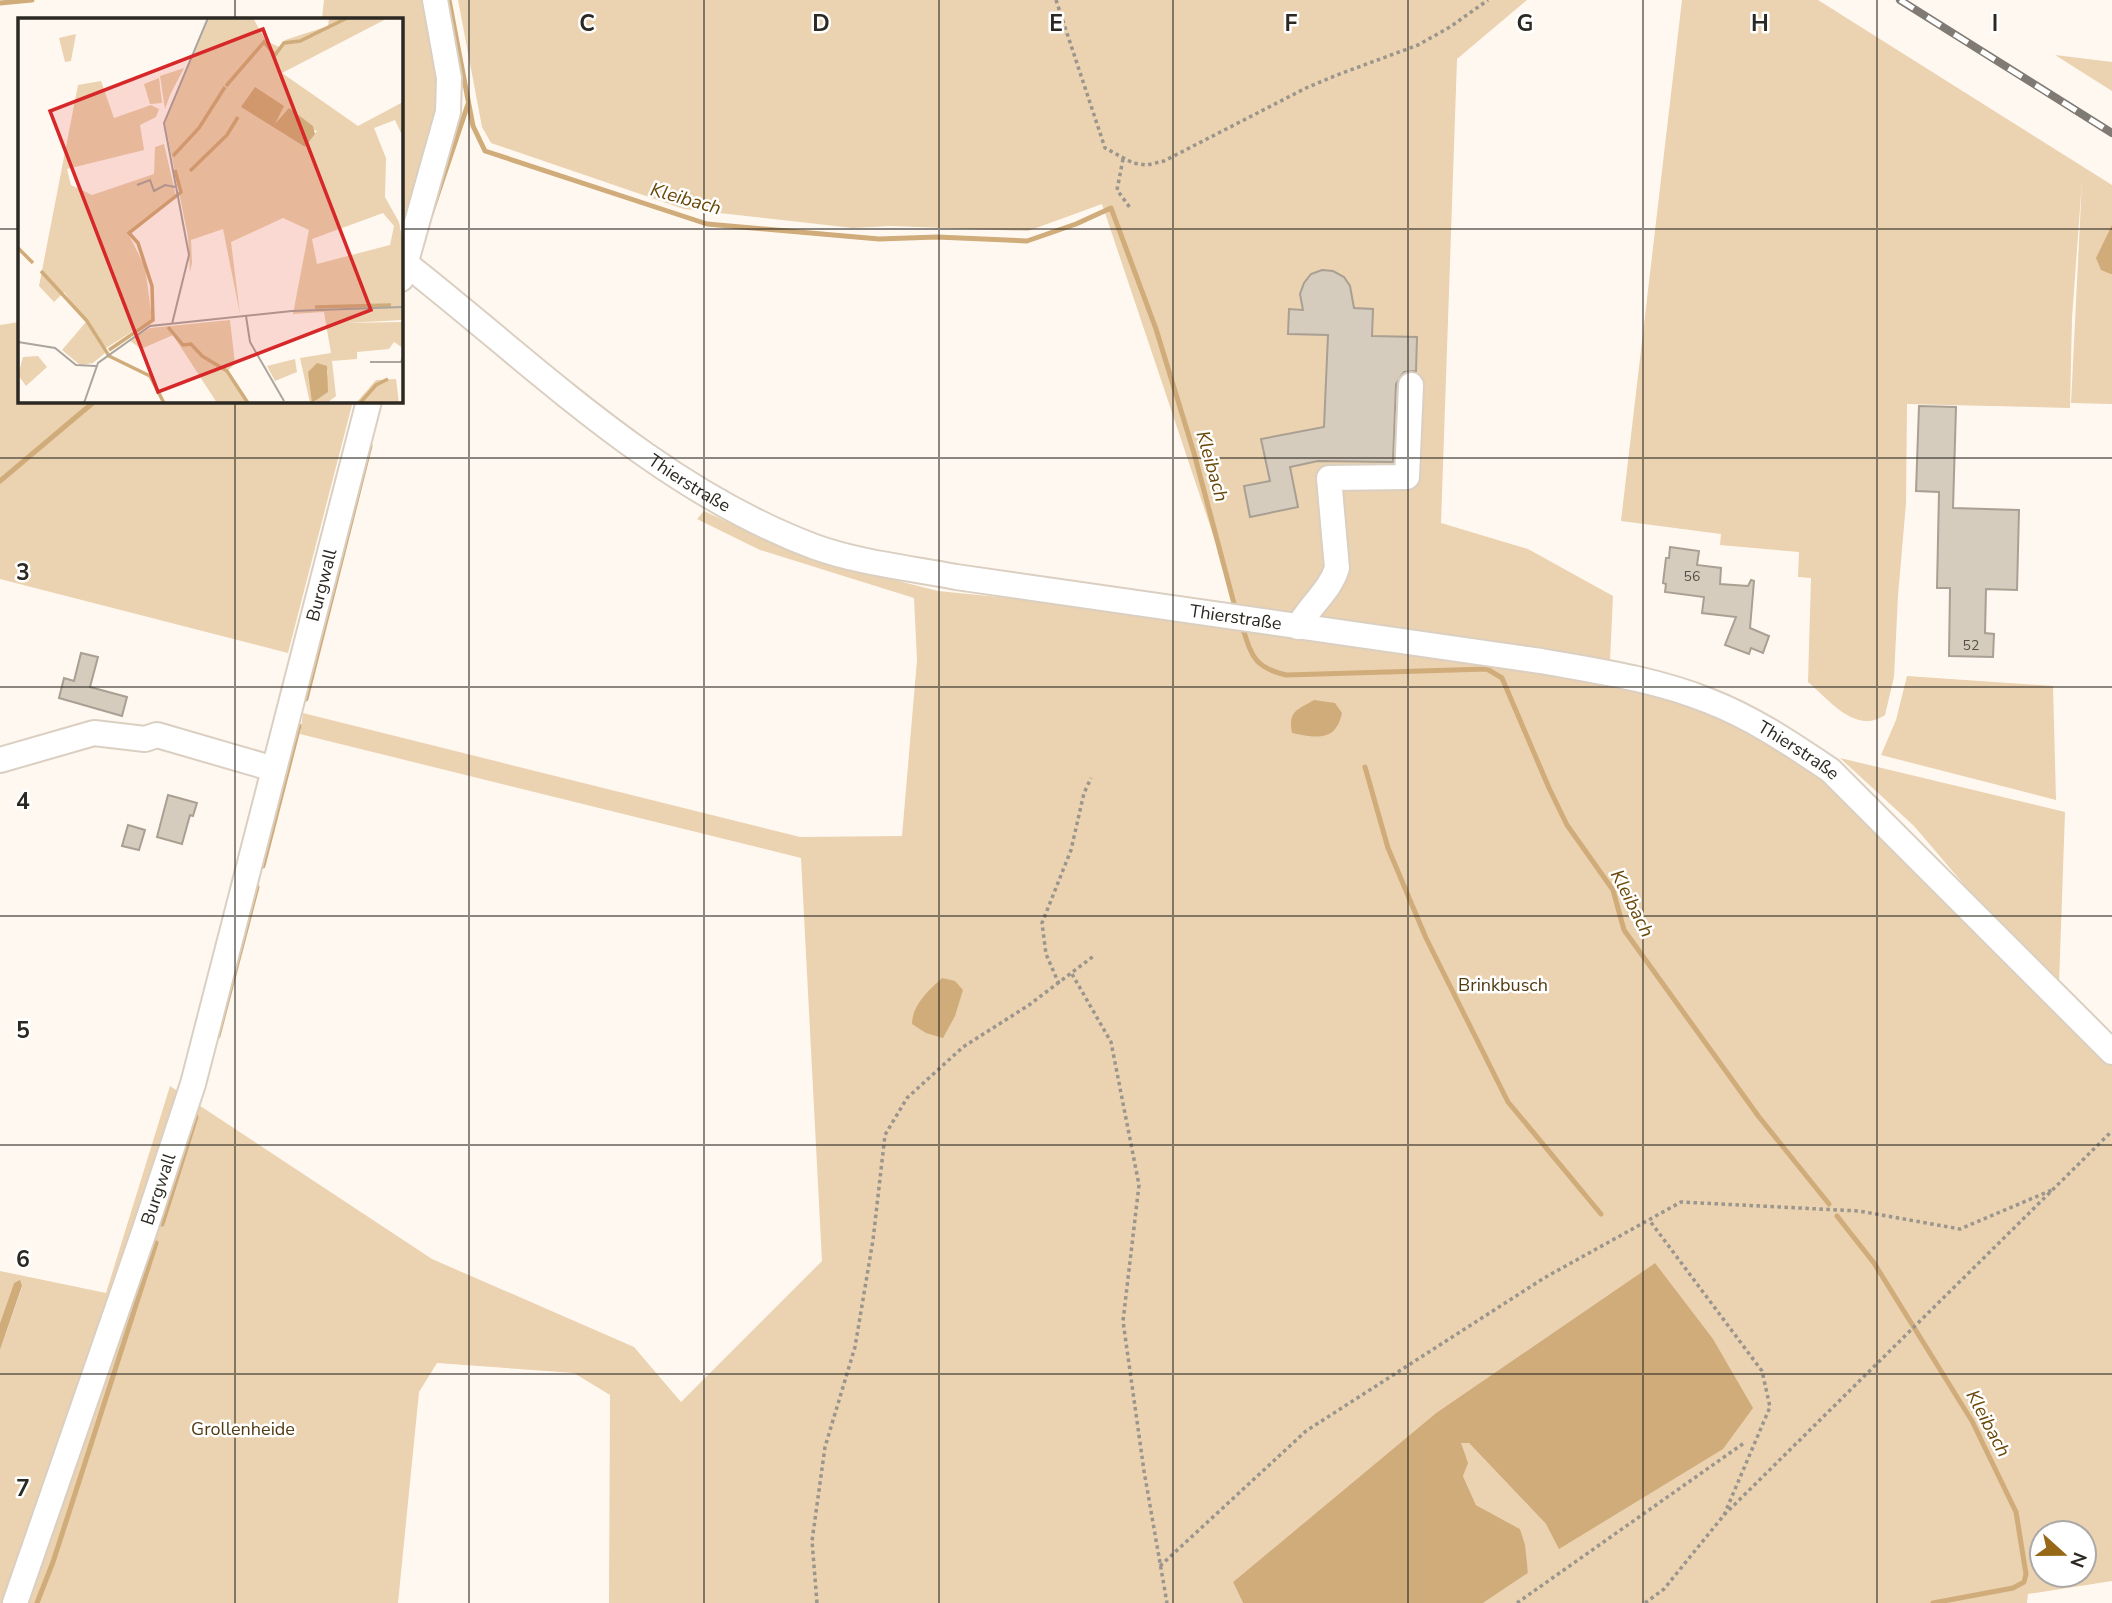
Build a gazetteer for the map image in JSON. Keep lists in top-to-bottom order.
{
  "streets": {
    "street": ["Thierstraße", "Burgwall"]
  },
  "water": ["Kleibach"],
  "parks": ["Brinkbusch", "Grollenheide"],
  "house_numbers": ["56", "52"],
  "north": "right",
  "grid": {
    "columns": [
      "C",
      "D",
      "E",
      "F",
      "G",
      "H",
      "I"
    ],
    "rows": [
      "3",
      "4",
      "5",
      "6",
      "7"
    ]
  }
}
